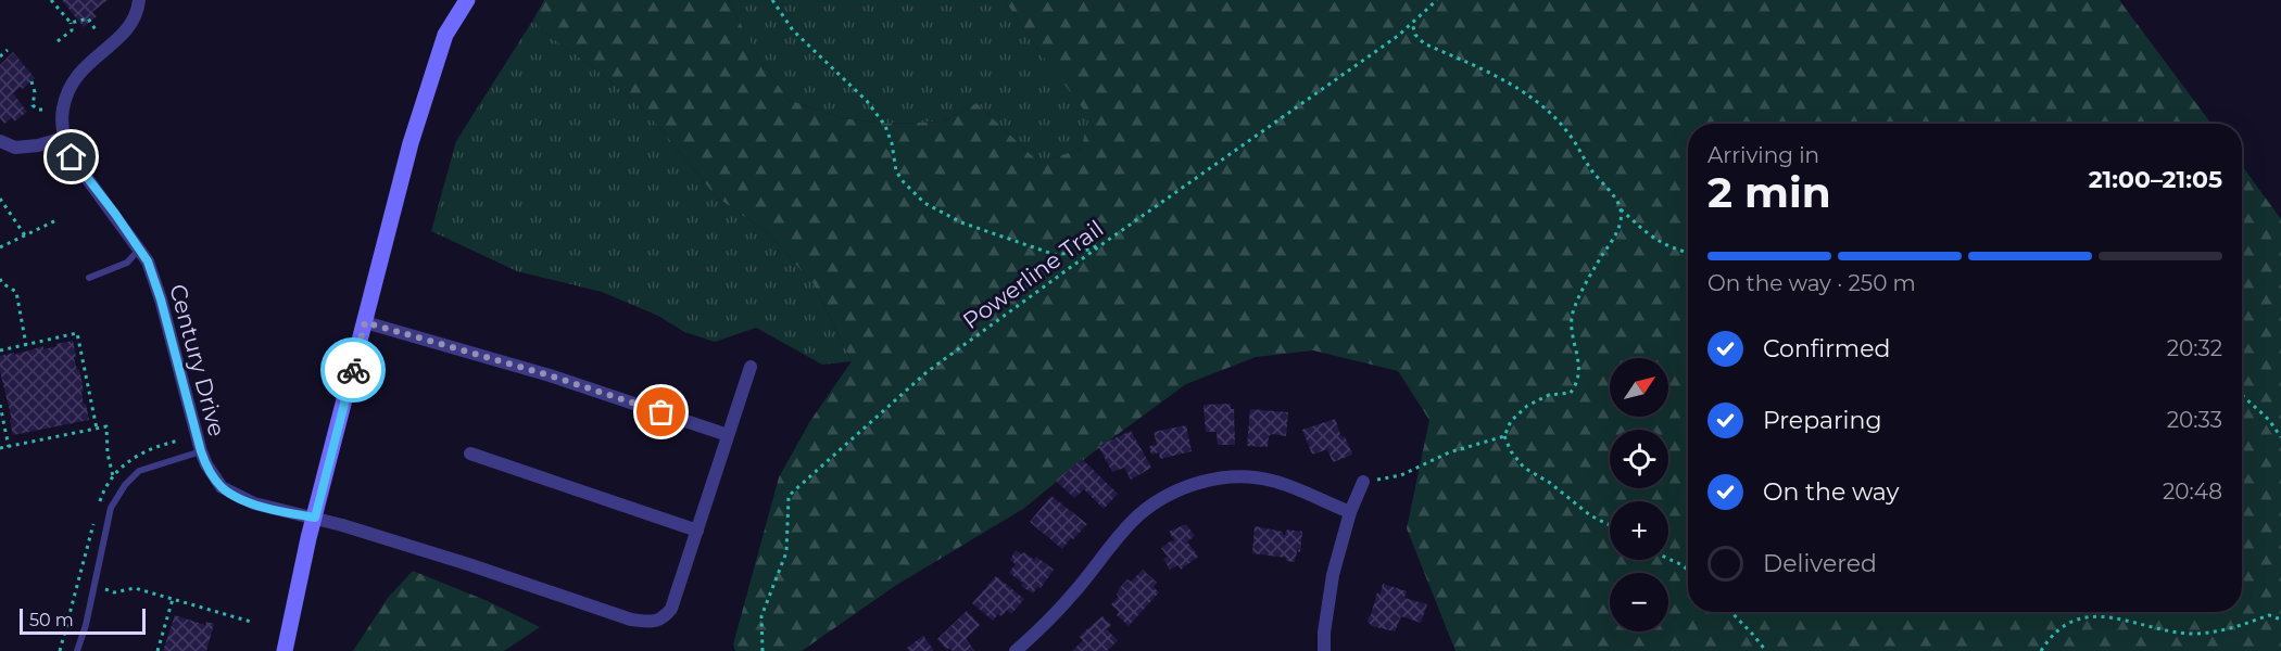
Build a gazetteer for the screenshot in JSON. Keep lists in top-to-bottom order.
{
  "streets": {
    "street": ["Century Drive"],
    "path": ["Powerline Trail"]
  },
  "scale_bar": "50 m",
  "north": "top right",
  "page": {
    "heading": ["2 min", "Arriving in", "21:00–21:05"],
    "bar": "On the way · 250 m",
    "list": [
      ["Confirmed", "20:32"],
      ["Preparing", "20:33"],
      ["On the way", "20:48"],
      "Delivered"
    ],
    "map_buttons": ["+", "−"],
    "scale": "50 m"
  }
}
